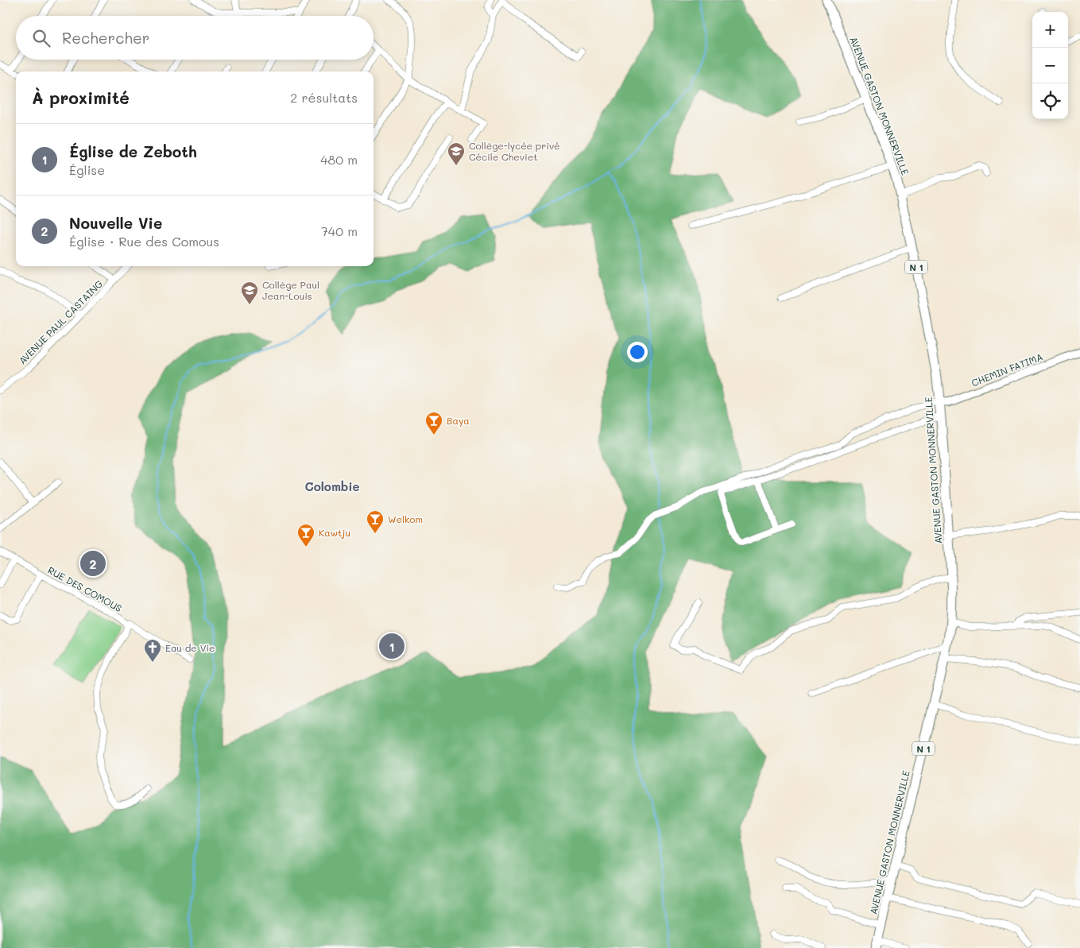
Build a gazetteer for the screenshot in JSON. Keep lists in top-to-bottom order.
{
  "streets": {
    "main road": ["AVENUE GASTON MONNERVILLE", "N 1"],
    "street": ["AVENUE PAUL CASTAING", "CHEMIN FATIMA", "RUE DES COMOUS"]
  },
  "crossings": [
    ["AVENUE GASTON MONNERVILLE", "CHEMIN FATIMA"]
  ],
  "districts": ["Colombie"],
  "places": {
    "school or university": ["Collège-lycée privé Cécile Cheviet", "Collège Paul Jean-Louis"],
    "bar": ["Baya", "Welkom", "Kawtju"],
    "church": ["Eau de Vie"]
  },
  "page": {
    "map_buttons": ["+", "−"],
    "search": "Rechercher",
    "heading": ["À proximité", "2 résultats"],
    "list": [
      {
        "mark": "1",
        "name": "Église de Zeboth",
        "note": "Église",
        "value": "480 m"
      },
      {
        "mark": "2",
        "name": "Nouvelle Vie",
        "note": "Église · Rue des Comous",
        "value": "740 m"
      }
    ],
    "pins": ["2", "1"]
  }
}
